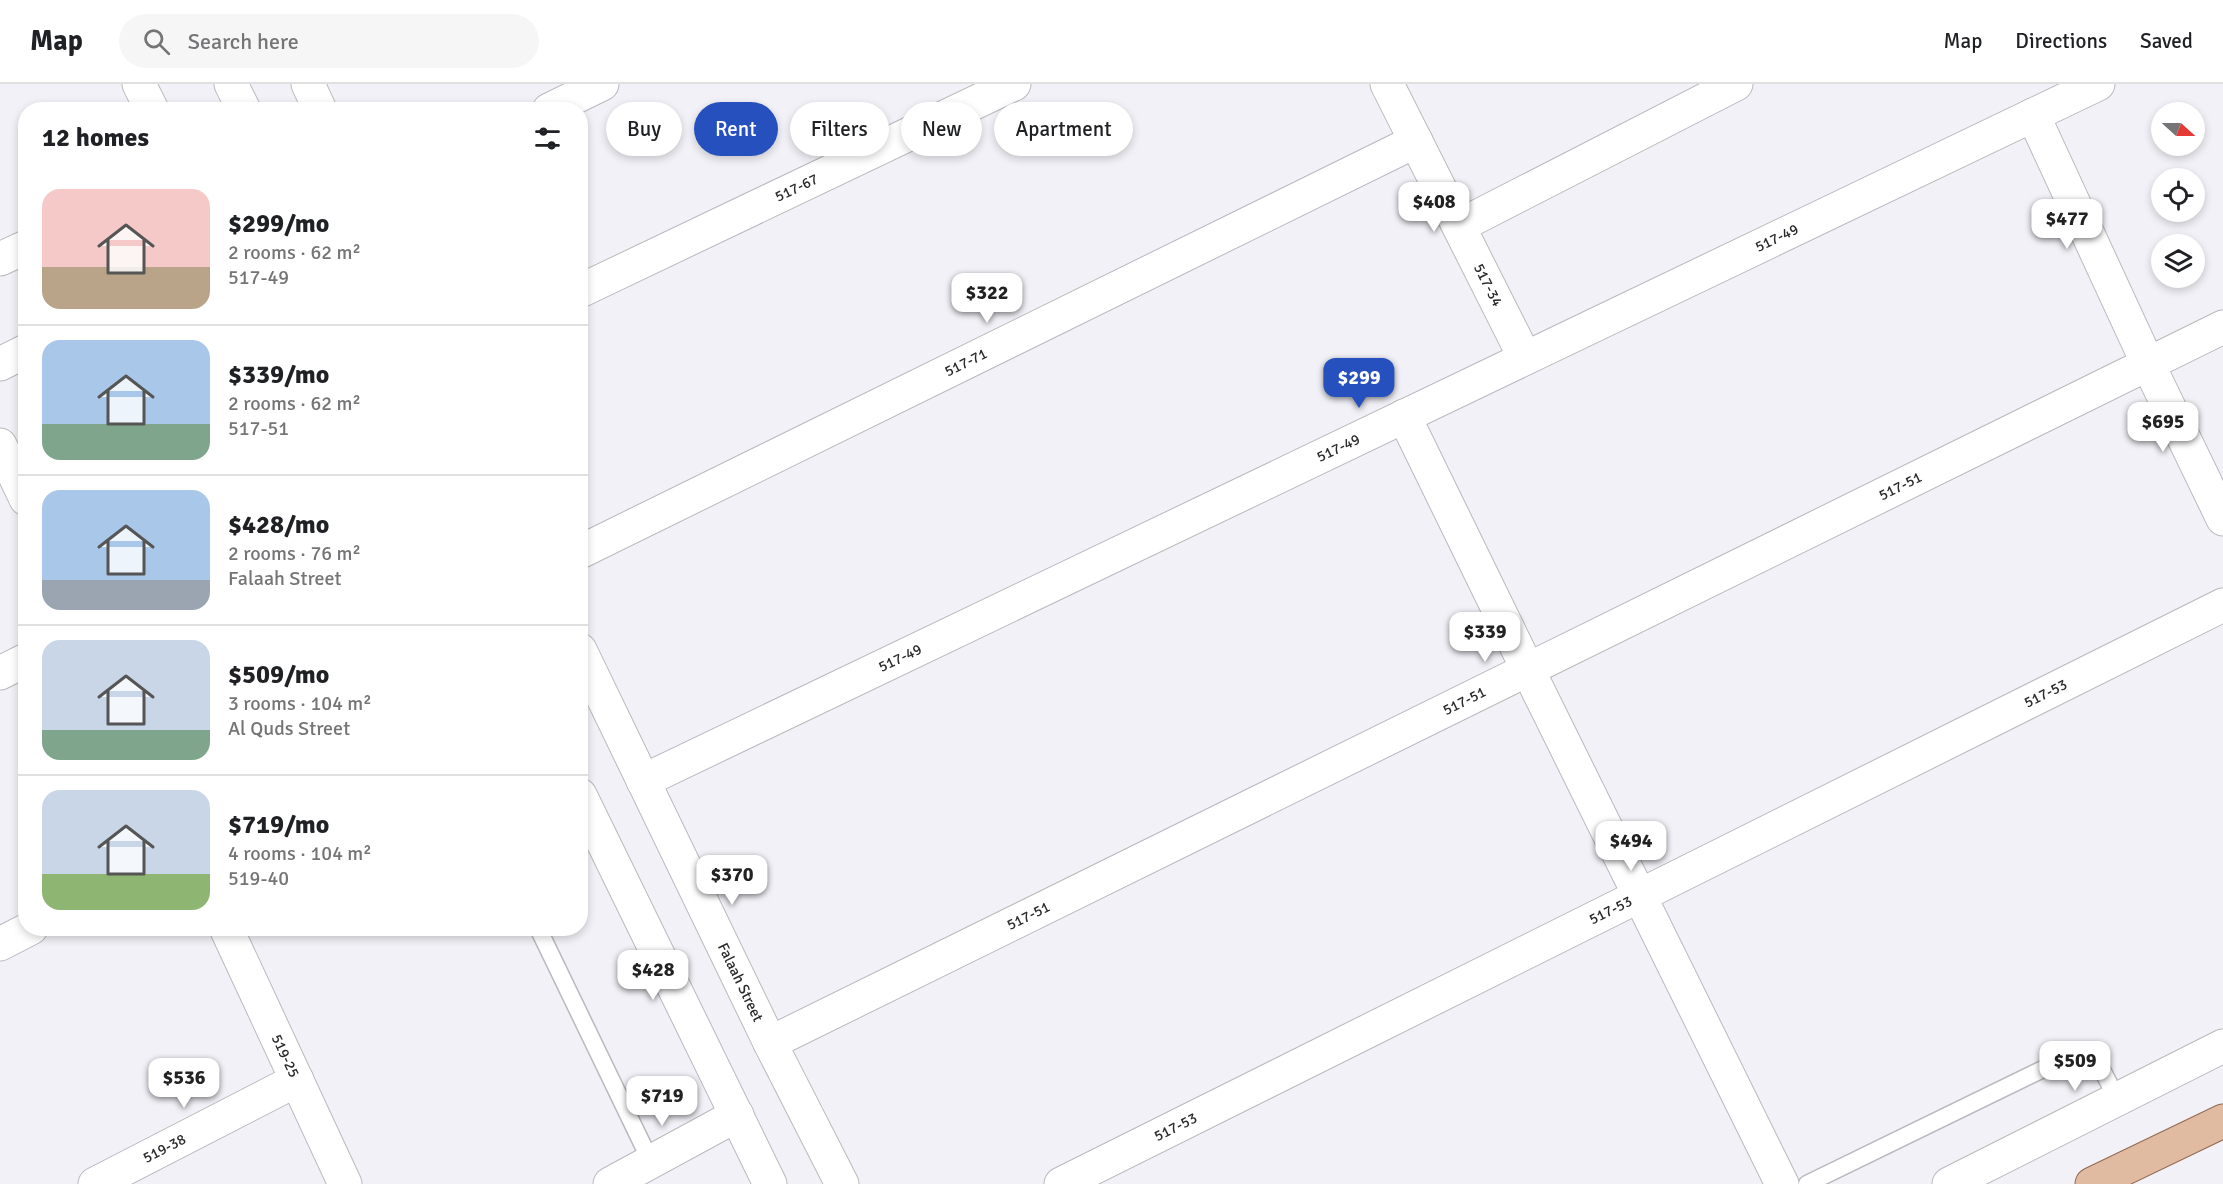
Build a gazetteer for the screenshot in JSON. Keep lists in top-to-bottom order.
{
  "streets": {
    "street": [
      "517-67",
      "517-49",
      "517-34",
      "517-71",
      "517-51",
      "517-53",
      "Falaah Street",
      "519-25",
      "519-38"
    ]
  },
  "crossings": [
    ["517-49", "517-34"],
    ["517-49", "Falaah Street"],
    ["517-34", "517-71"],
    ["517-51", "Falaah Street"],
    ["519-25", "519-38"]
  ],
  "north": "right",
  "page": {
    "header": "Map",
    "search": "Search here",
    "nav": ["Map", "Directions", "Saved"],
    "chip": [
      "Buy",
      "Rent",
      "Filters",
      "New",
      "Apartment"
    ],
    "heading": "12 homes",
    "list": [
      {
        "name": "$299/mo",
        "note": "2 rooms · 62 m² · 517-49"
      },
      {
        "name": "$339/mo",
        "note": "2 rooms · 62 m² · 517-51"
      },
      {
        "name": "$428/mo",
        "note": "2 rooms · 76 m² · Falaah Street"
      },
      {
        "name": "$509/mo",
        "note": "3 rooms · 104 m² · Al Quds Street"
      },
      {
        "name": "$719/mo",
        "note": "4 rooms · 104 m² · 519-40"
      }
    ],
    "price": [
      "$408",
      "$477",
      "$322",
      "$299",
      "$695",
      "$339",
      "$494",
      "$370",
      "$428",
      "$509",
      "$536",
      "$719"
    ]
  }
}
